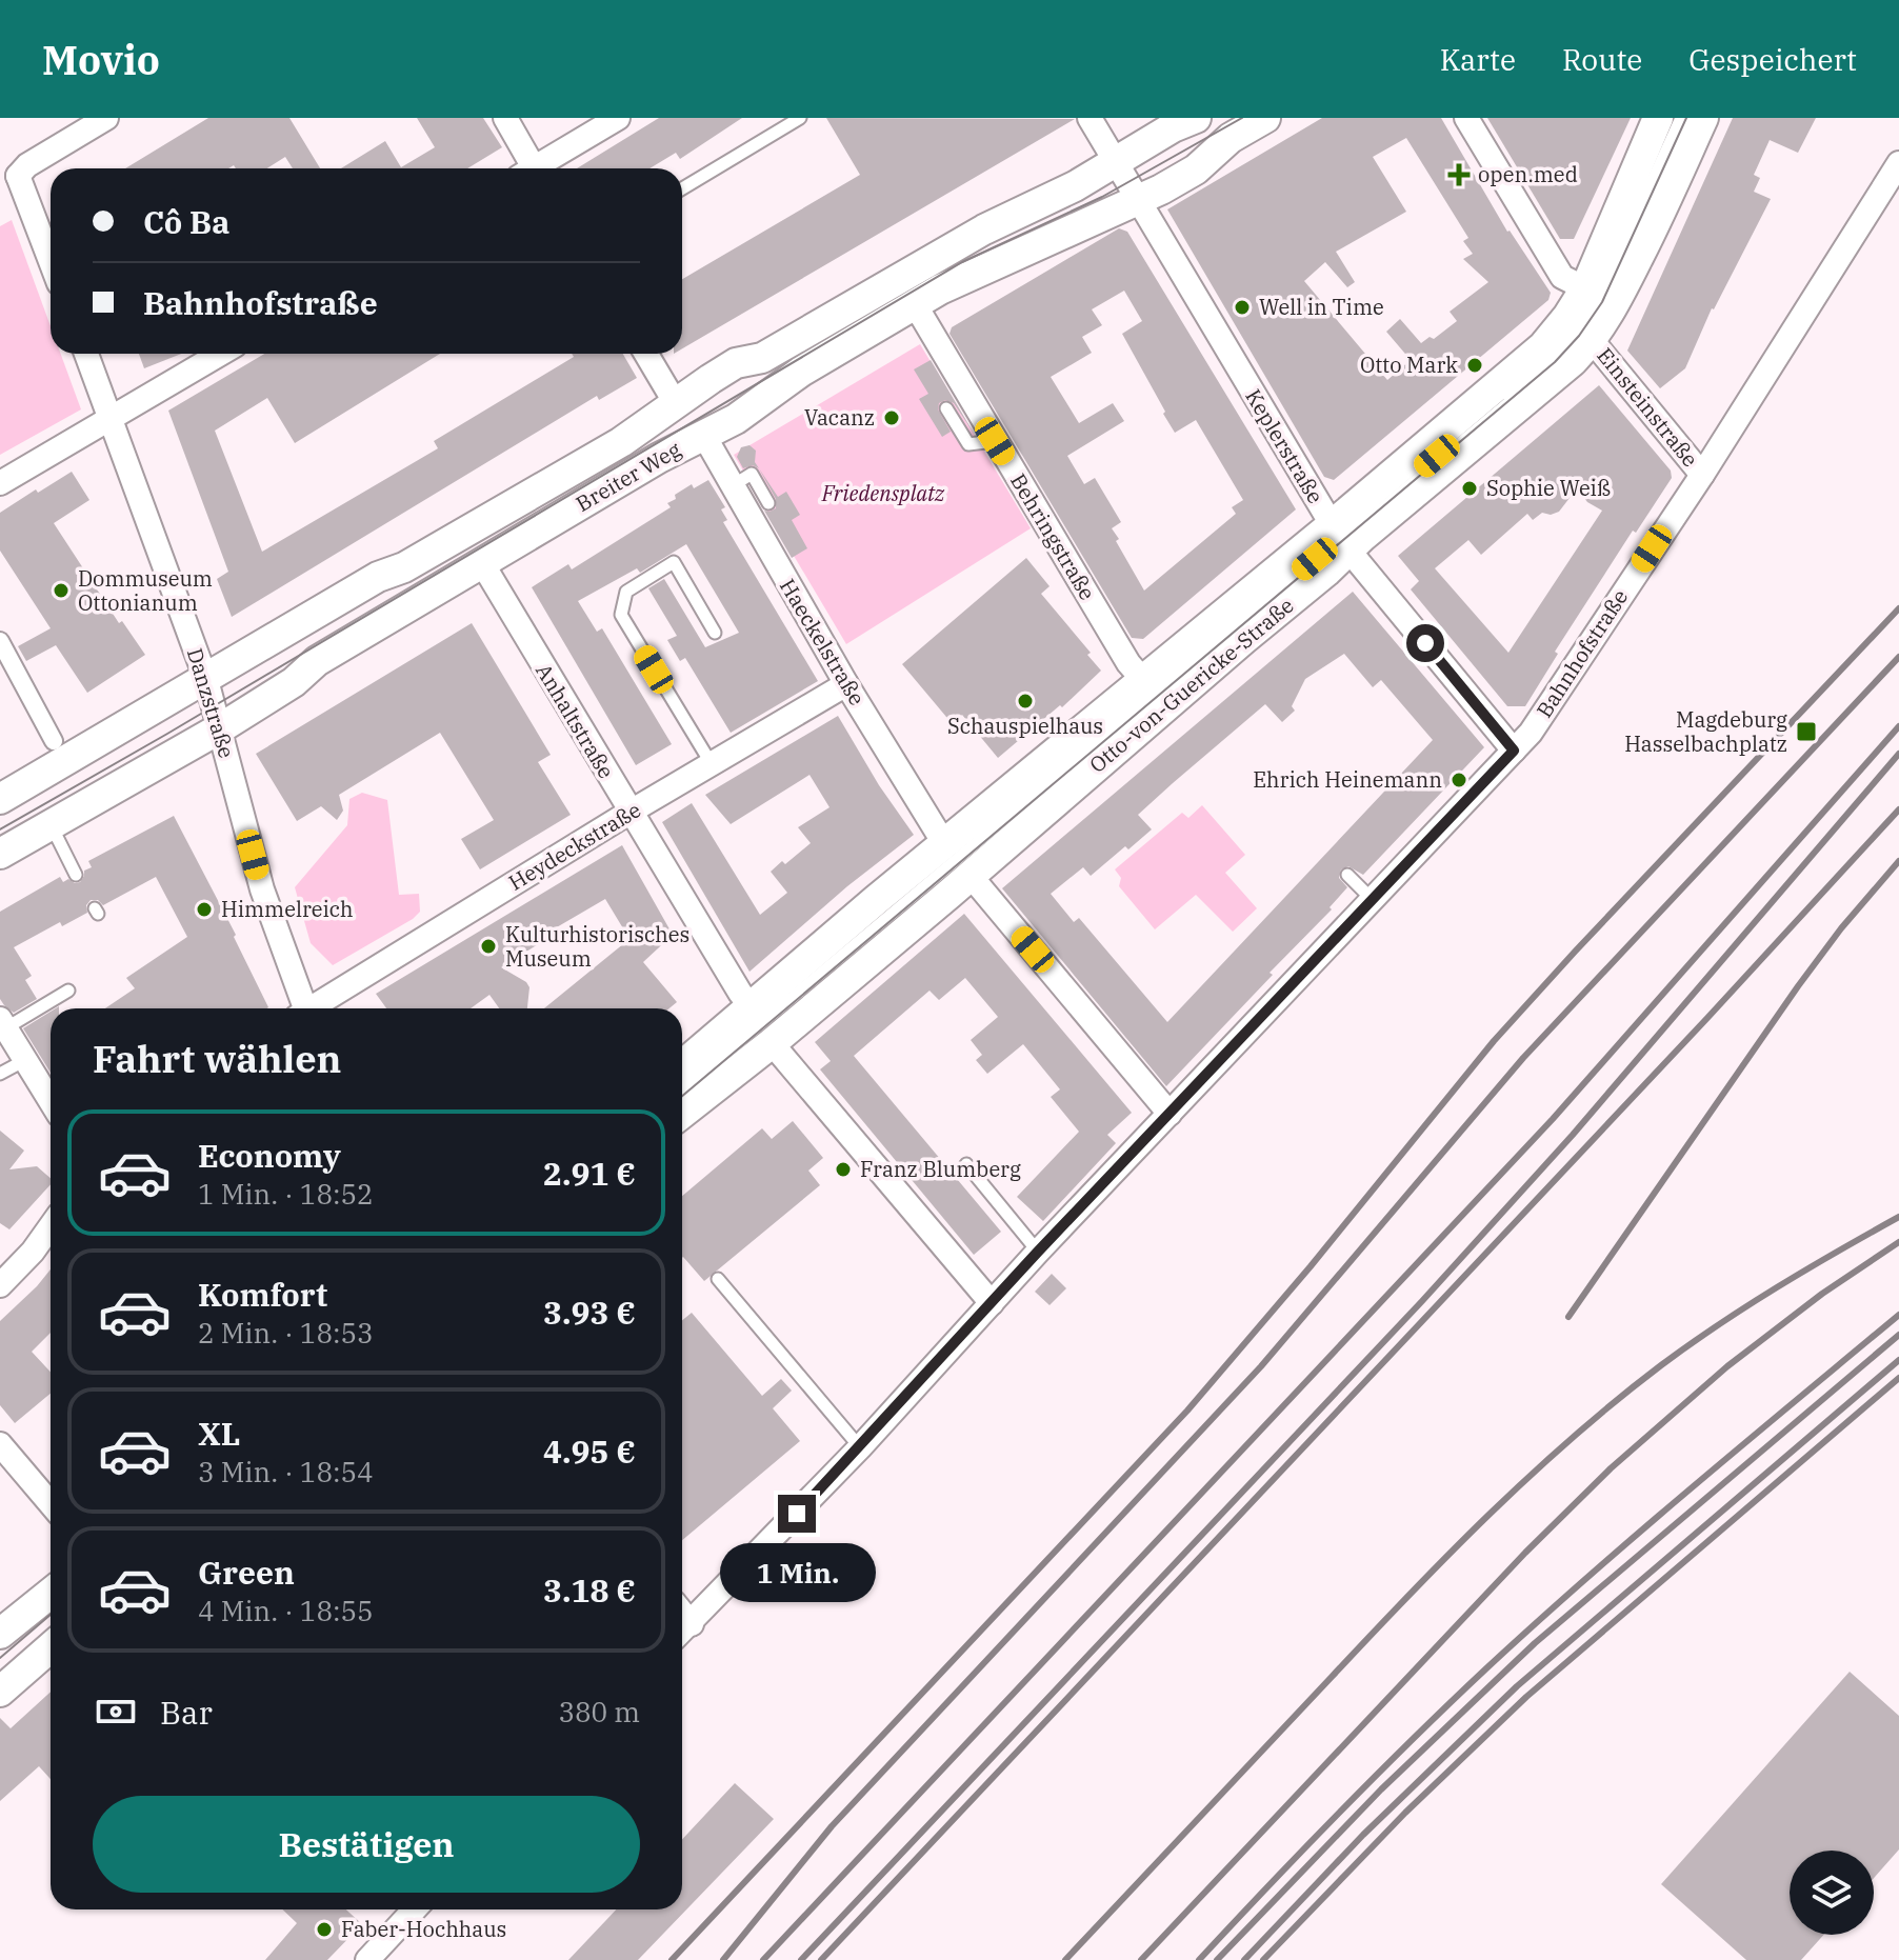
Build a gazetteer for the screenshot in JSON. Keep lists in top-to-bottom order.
{
  "streets": {
    "street": [
      "Einsteinstraße",
      "Keplerstraße",
      "Breiter Weg",
      "Behringstraße",
      "Haeckelstraße",
      "Bahnhofstraße",
      "Otto-von-Guericke-Straße",
      "Danzstraße",
      "Anhaltstraße",
      "Heydeckstraße"
    ]
  },
  "crossings": [
    ["Einsteinstraße", "Bahnhofstraße"],
    ["Einsteinstraße", "Otto-von-Guericke-Straße"],
    ["Keplerstraße", "Breiter Weg"],
    ["Keplerstraße", "Bahnhofstraße"],
    ["Keplerstraße", "Otto-von-Guericke-Straße"],
    ["Breiter Weg", "Behringstraße"],
    ["Breiter Weg", "Haeckelstraße"],
    ["Breiter Weg", "Danzstraße"],
    ["Breiter Weg", "Anhaltstraße"],
    ["Behringstraße", "Otto-von-Guericke-Straße"],
    ["Haeckelstraße", "Otto-von-Guericke-Straße"],
    ["Haeckelstraße", "Heydeckstraße"],
    ["Otto-von-Guericke-Straße", "Anhaltstraße"],
    ["Anhaltstraße", "Heydeckstraße"]
  ],
  "parks": ["Friedensplatz"],
  "places": {
    "health": ["open.med"],
    "other": [
      "Well in Time",
      "Otto Mark",
      "Vacanz",
      "Sophie Weiß",
      "Dommuseum Ottonianum",
      "Schauspielhaus",
      "Ehrich Heinemann",
      "Himmelreich",
      "Kulturhistorisches Museum",
      "Franz Blumberg",
      "Faber-Hochhaus"
    ],
    "transit": ["Magdeburg Hasselbachplatz"]
  },
  "page": {
    "header": "Movio",
    "nav": ["Karte", "Route", "Gespeichert"],
    "banner": ["Cô Ba", "Bahnhofstraße"],
    "heading": "Fahrt wählen",
    "list": [
      {
        "name": "Economy",
        "note": "1 Min. · 18:52",
        "value": "2.91 €"
      },
      {
        "name": "Komfort",
        "note": "2 Min. · 18:53",
        "value": "3.93 €"
      },
      {
        "name": "XL",
        "note": "3 Min. · 18:54",
        "value": "4.95 €"
      },
      {
        "name": "Green",
        "note": "4 Min. · 18:55",
        "value": "3.18 €"
      }
    ],
    "bubble": "1 Min.",
    "pay": ["Bar", "380 m"],
    "buttons": "Bestätigen"
  }
}
